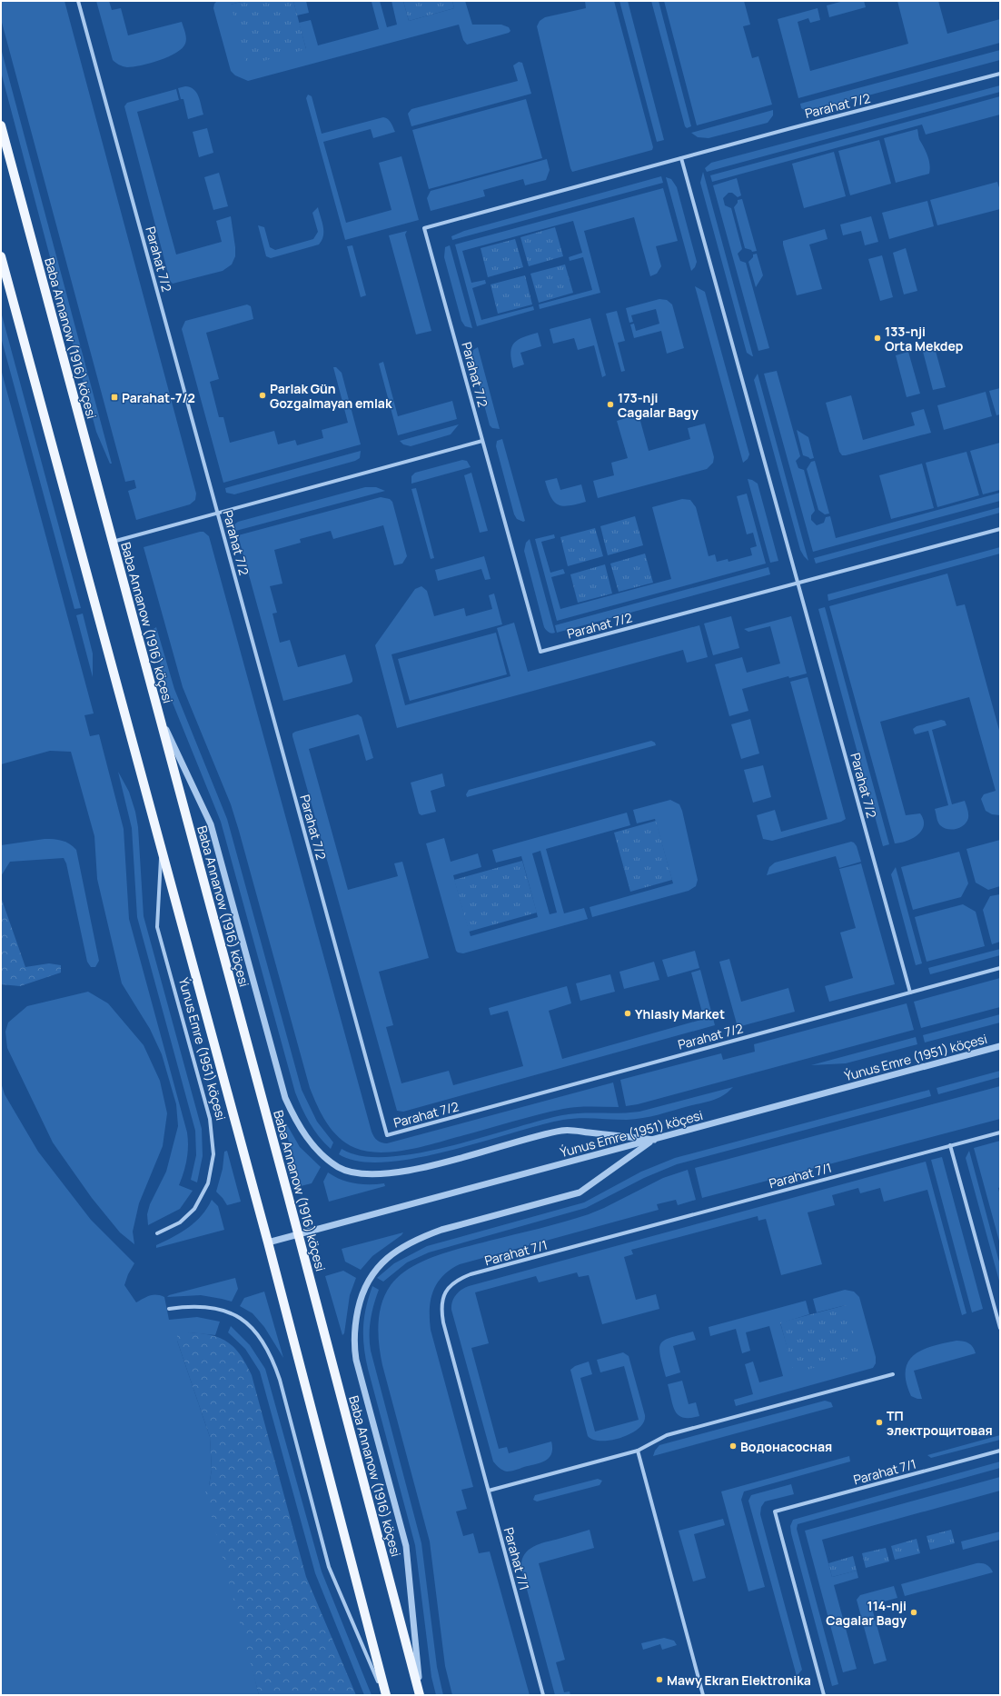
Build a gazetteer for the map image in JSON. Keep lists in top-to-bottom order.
{
  "streets": {
    "main road": ["Baba Annanow (1916) köçesi"],
    "street": ["Parahat 7/2", "Ýunus Emre (1951) köçesi", "Parahat 7/1"]
  },
  "crossings": [
    ["Baba Annanow (1916) köçesi", "Ýunus Emre (1951) köçesi"]
  ],
  "places": {
    "other": [
      "133-nji Orta Mekdep",
      "Parlak Gün Gozgalmayan emlak",
      "173-nji Cagalar Bagy",
      "Yhlasly Market",
      "ТП электрощитовая",
      "Водонасосная",
      "114-nji Cagalar Bagy",
      "Mawy Ekran Elektronika"
    ],
    "transit": ["Parahat-7/2"]
  }
}
